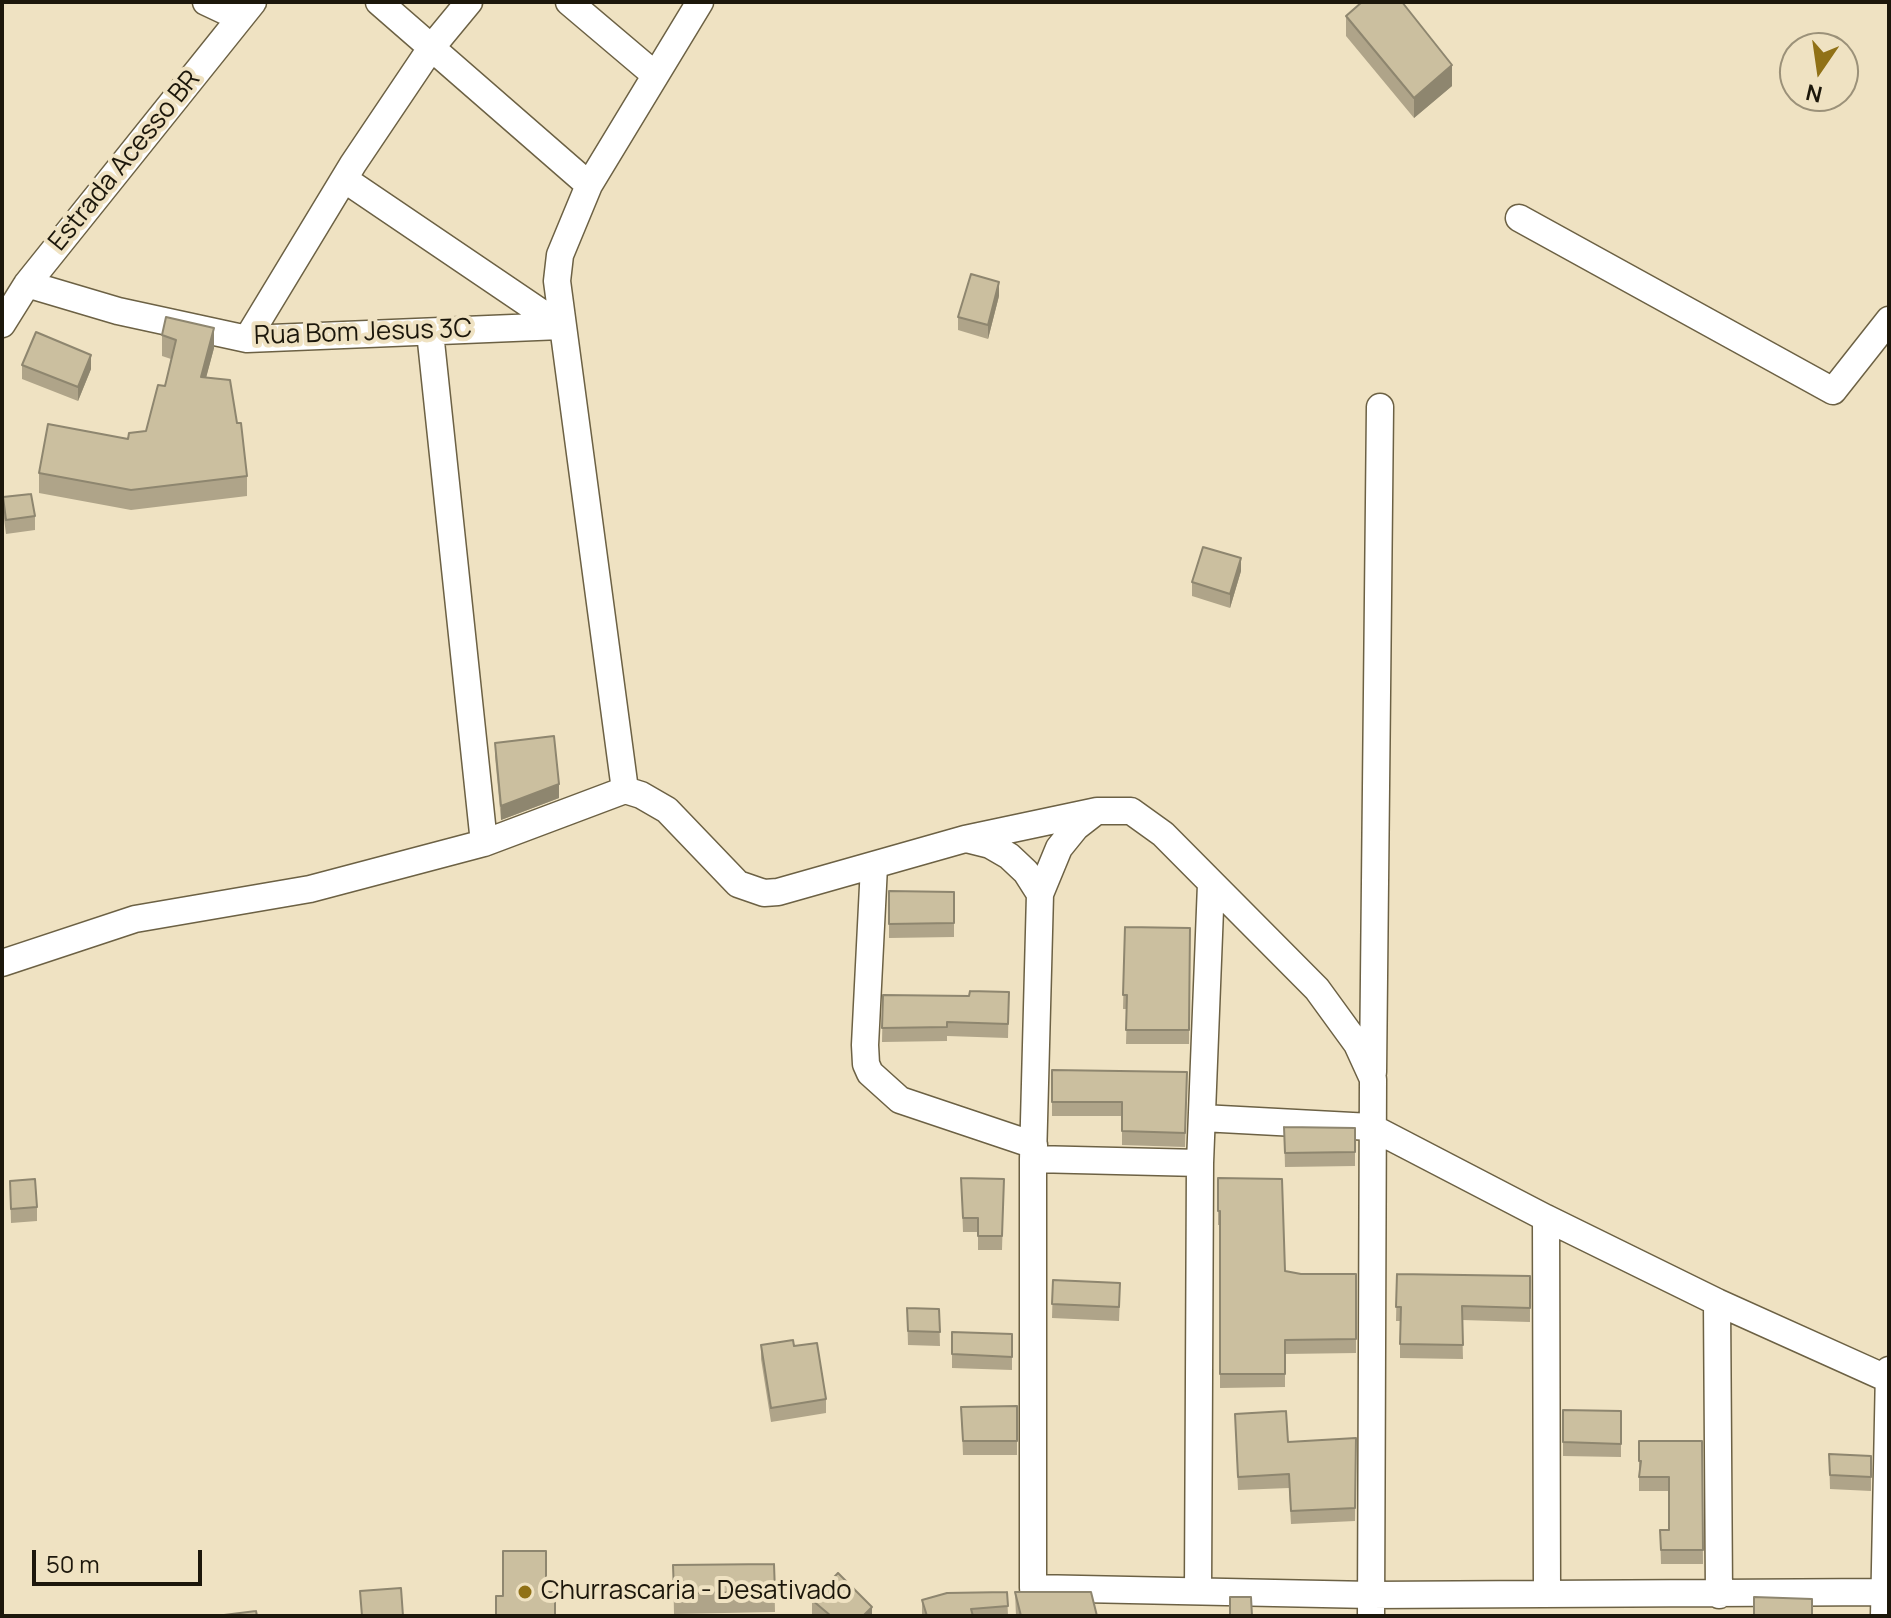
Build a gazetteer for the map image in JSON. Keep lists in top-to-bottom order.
{
  "streets": {
    "street": ["Estrada Acesso BR", "Rua Bom Jesus 3C"]
  },
  "crossings": [
    ["Estrada Acesso BR", "Rua Bom Jesus 3C"]
  ],
  "places": ["Churrascaria - Desativado"],
  "scale_bar": "50 m",
  "north": "bottom"
}
